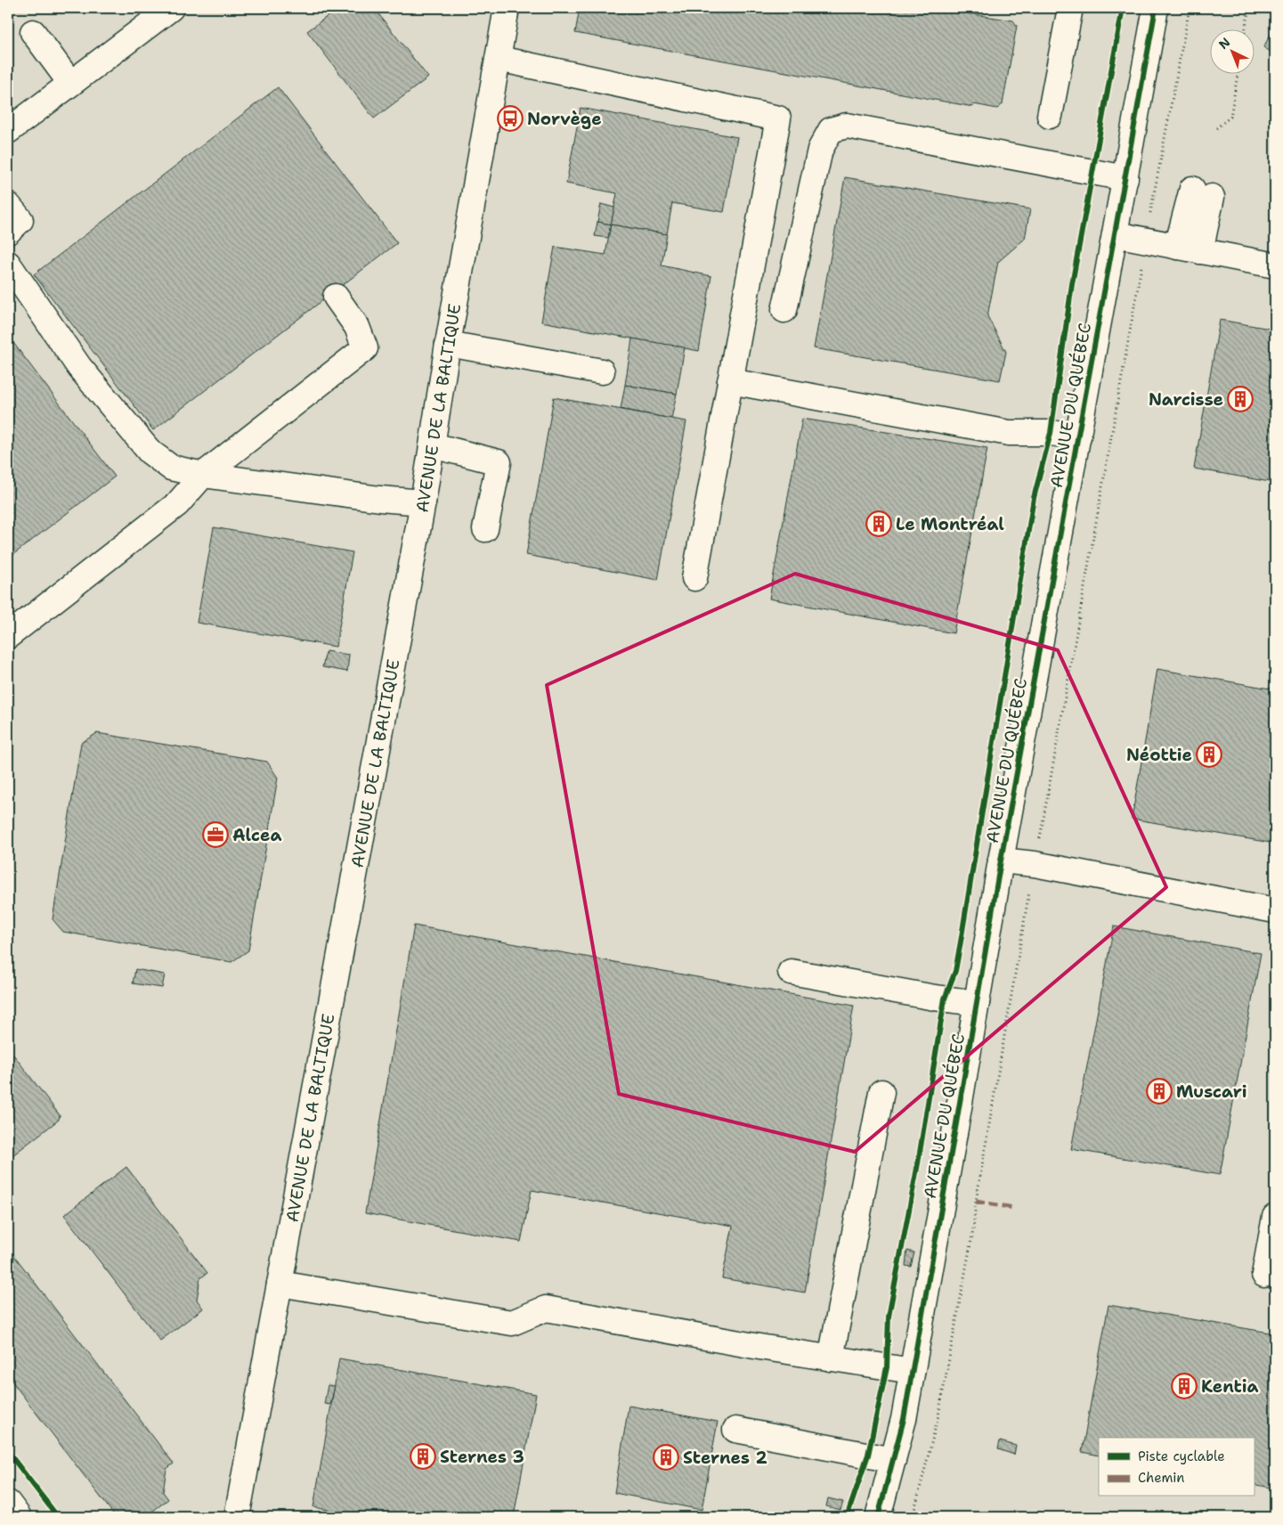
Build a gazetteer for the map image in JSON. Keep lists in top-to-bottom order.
{
  "streets": {
    "street": ["AVENUE DU QUÉBEC", "AVENUE DE LA BALTIQUE"]
  },
  "places": {
    "bus stop": ["Norvège"],
    "building": [
      "Narcisse",
      "Le Montréal",
      "Néottie",
      "Muscari",
      "Kentia",
      "Sternes 3",
      "Sternes 2"
    ],
    "office": ["Alcea"]
  },
  "legend": ["Piste cyclable", "Chemin"],
  "north": "top left"
}
